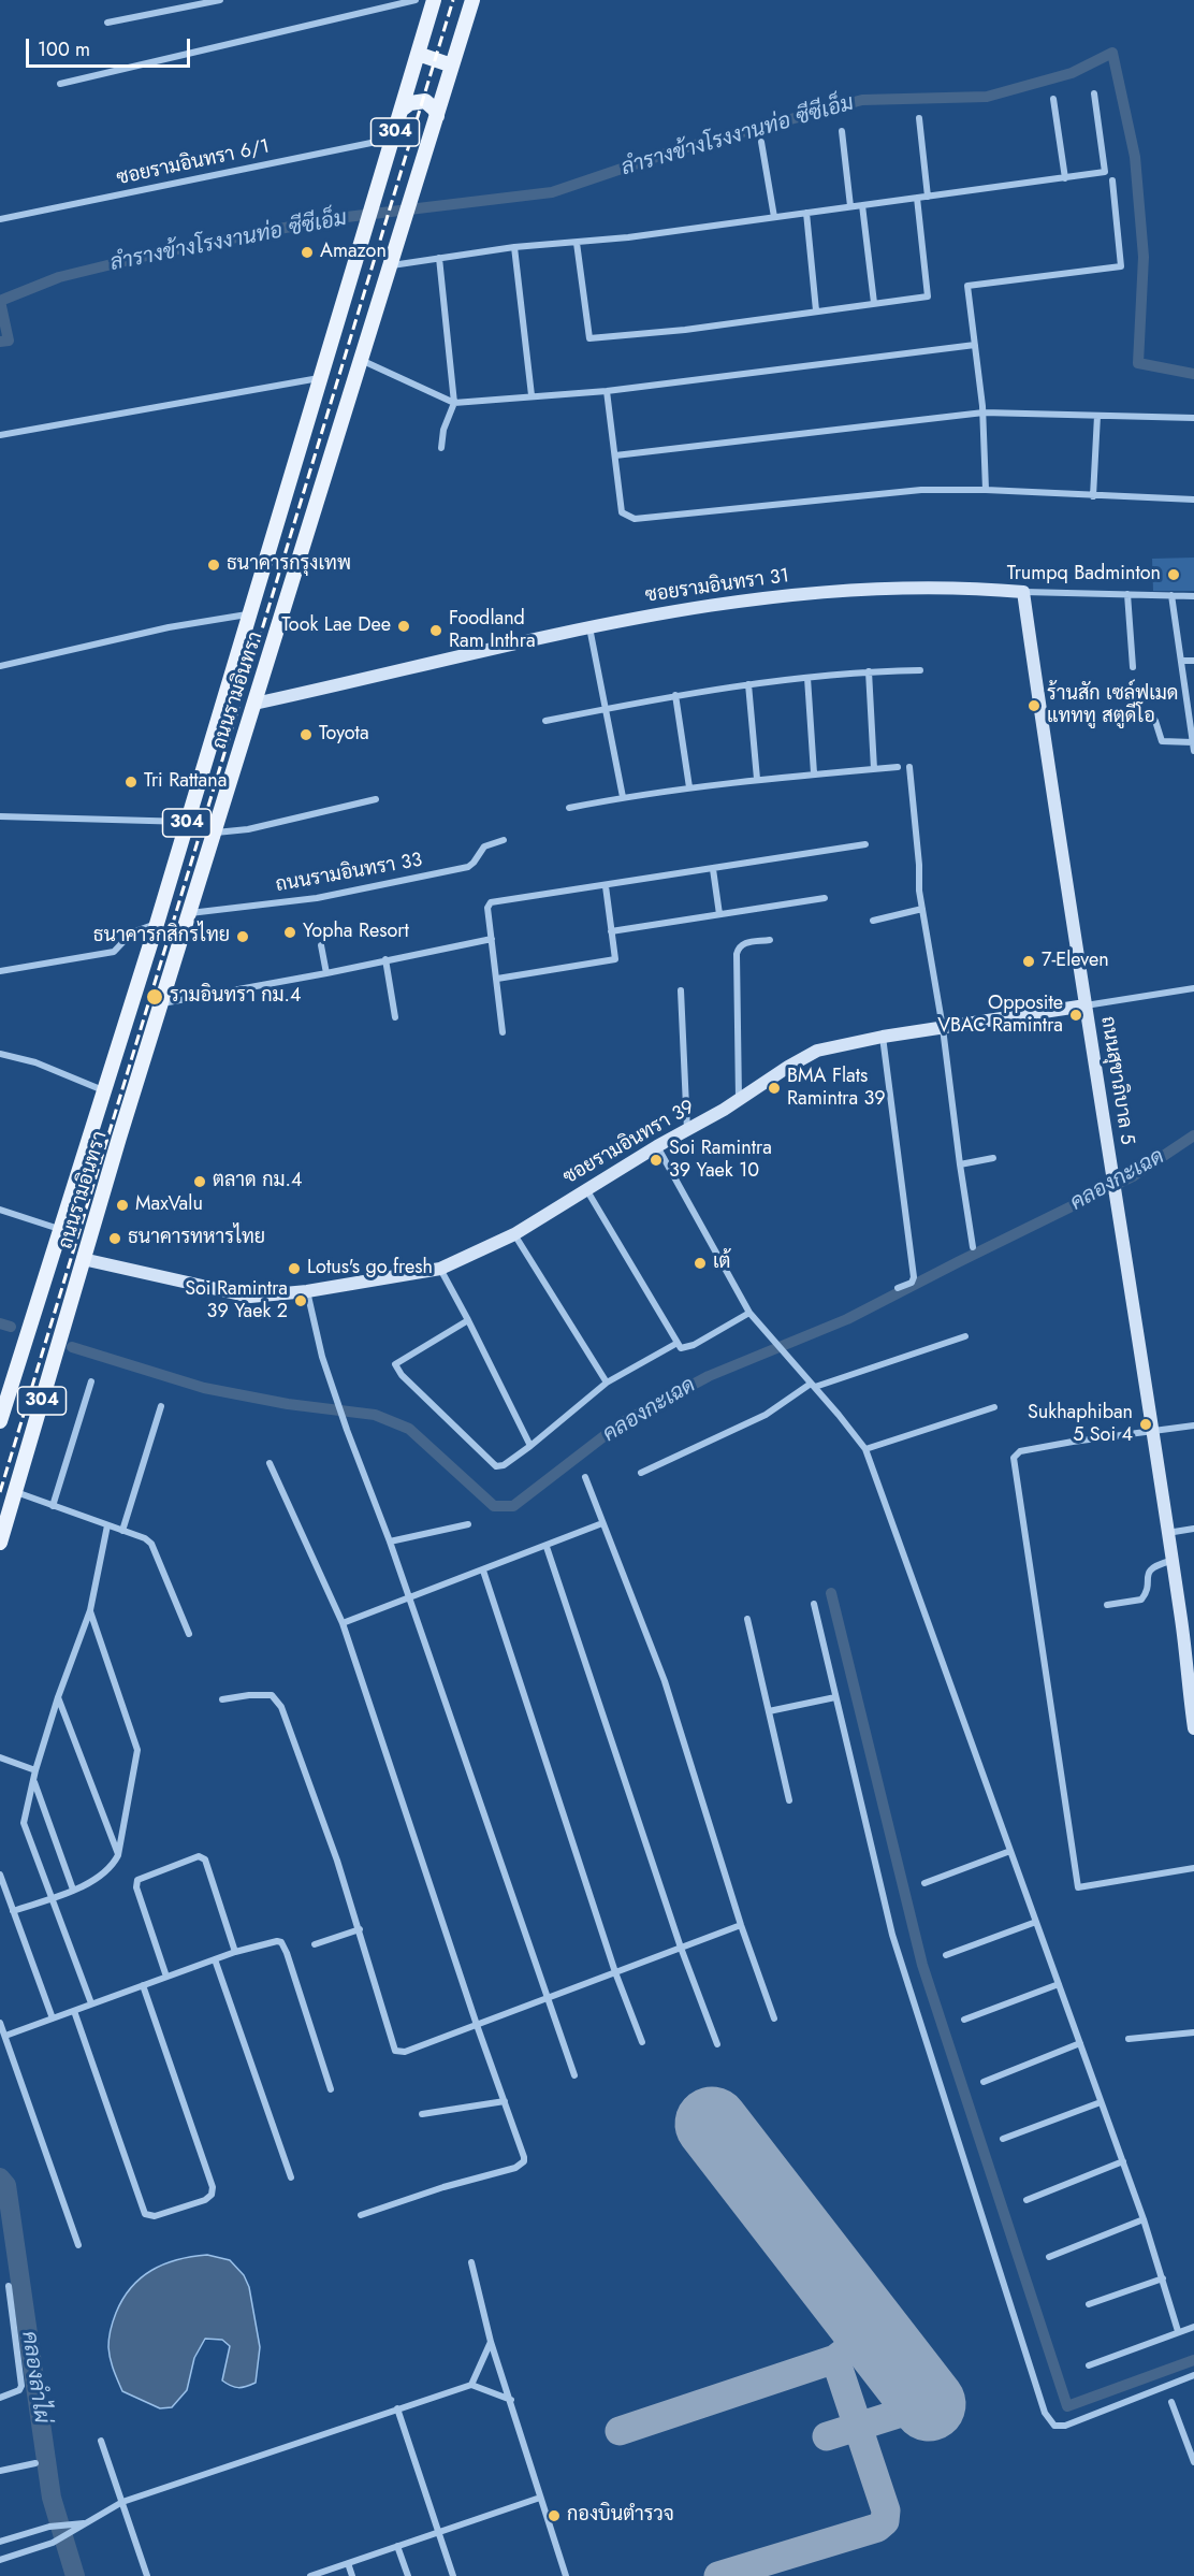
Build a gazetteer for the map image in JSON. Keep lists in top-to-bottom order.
{
  "streets": {
    "main road": ["304", "ถนนรามอินทรา"],
    "street": [
      "ซอยรามอินทรา 6/1",
      "ซอยรามอินทรา 31",
      "ถนนรามอินทรา 33",
      "ถนนสุขาภิบาล 5",
      "ซอยรามอินทรา 39"
    ]
  },
  "crossings": [
    ["ซอยรามอินทรา 6/1", "ถนนรามอินทรา"],
    ["ซอยรามอินทรา 31", "ถนนรามอินทรา"],
    ["ซอยรามอินทรา 31", "ถนนสุขาภิบาล 5"],
    ["ถนนรามอินทรา", "ถนนรามอินทรา 33"],
    ["ถนนรามอินทรา", "ซอยรามอินทรา 39"],
    ["ถนนสุขาภิบาล 5", "ซอยรามอินทรา 39"]
  ],
  "water": ["ลำรางข้างโรงงานท่อ ซีซีเอ็ม", "คลองกะเฉด", "คลองลำไผ่"],
  "places": [
    "Amazon",
    "ธนาคารกรุงเทพ",
    "Trumpq Badminton",
    "Took Lae Dee",
    "Foodland Ram Inthra",
    "ร้านสัก เซล์ฟเมด แทททู สตูดีโอ",
    "Toyota",
    "Tri Rattana",
    "Yopha Resort",
    "ธนาคารกสิกรไทย",
    "7-Eleven",
    "รามอินทรา กม.4",
    "Opposite VBAC Ramintra",
    "BMA Flats Ramintra 39",
    "Soi Ramintra 39 Yaek 10",
    "ตลาด กม.4",
    "MaxValu",
    "ธนาคารทหารไทย",
    "เต้",
    "Lotus's go fresh",
    "Soi Ramintra 39 Yaek 2",
    "Sukhaphiban 5 Soi 4",
    "กองบินตำรวจ"
  ],
  "scale_bar": "100 m"
}
